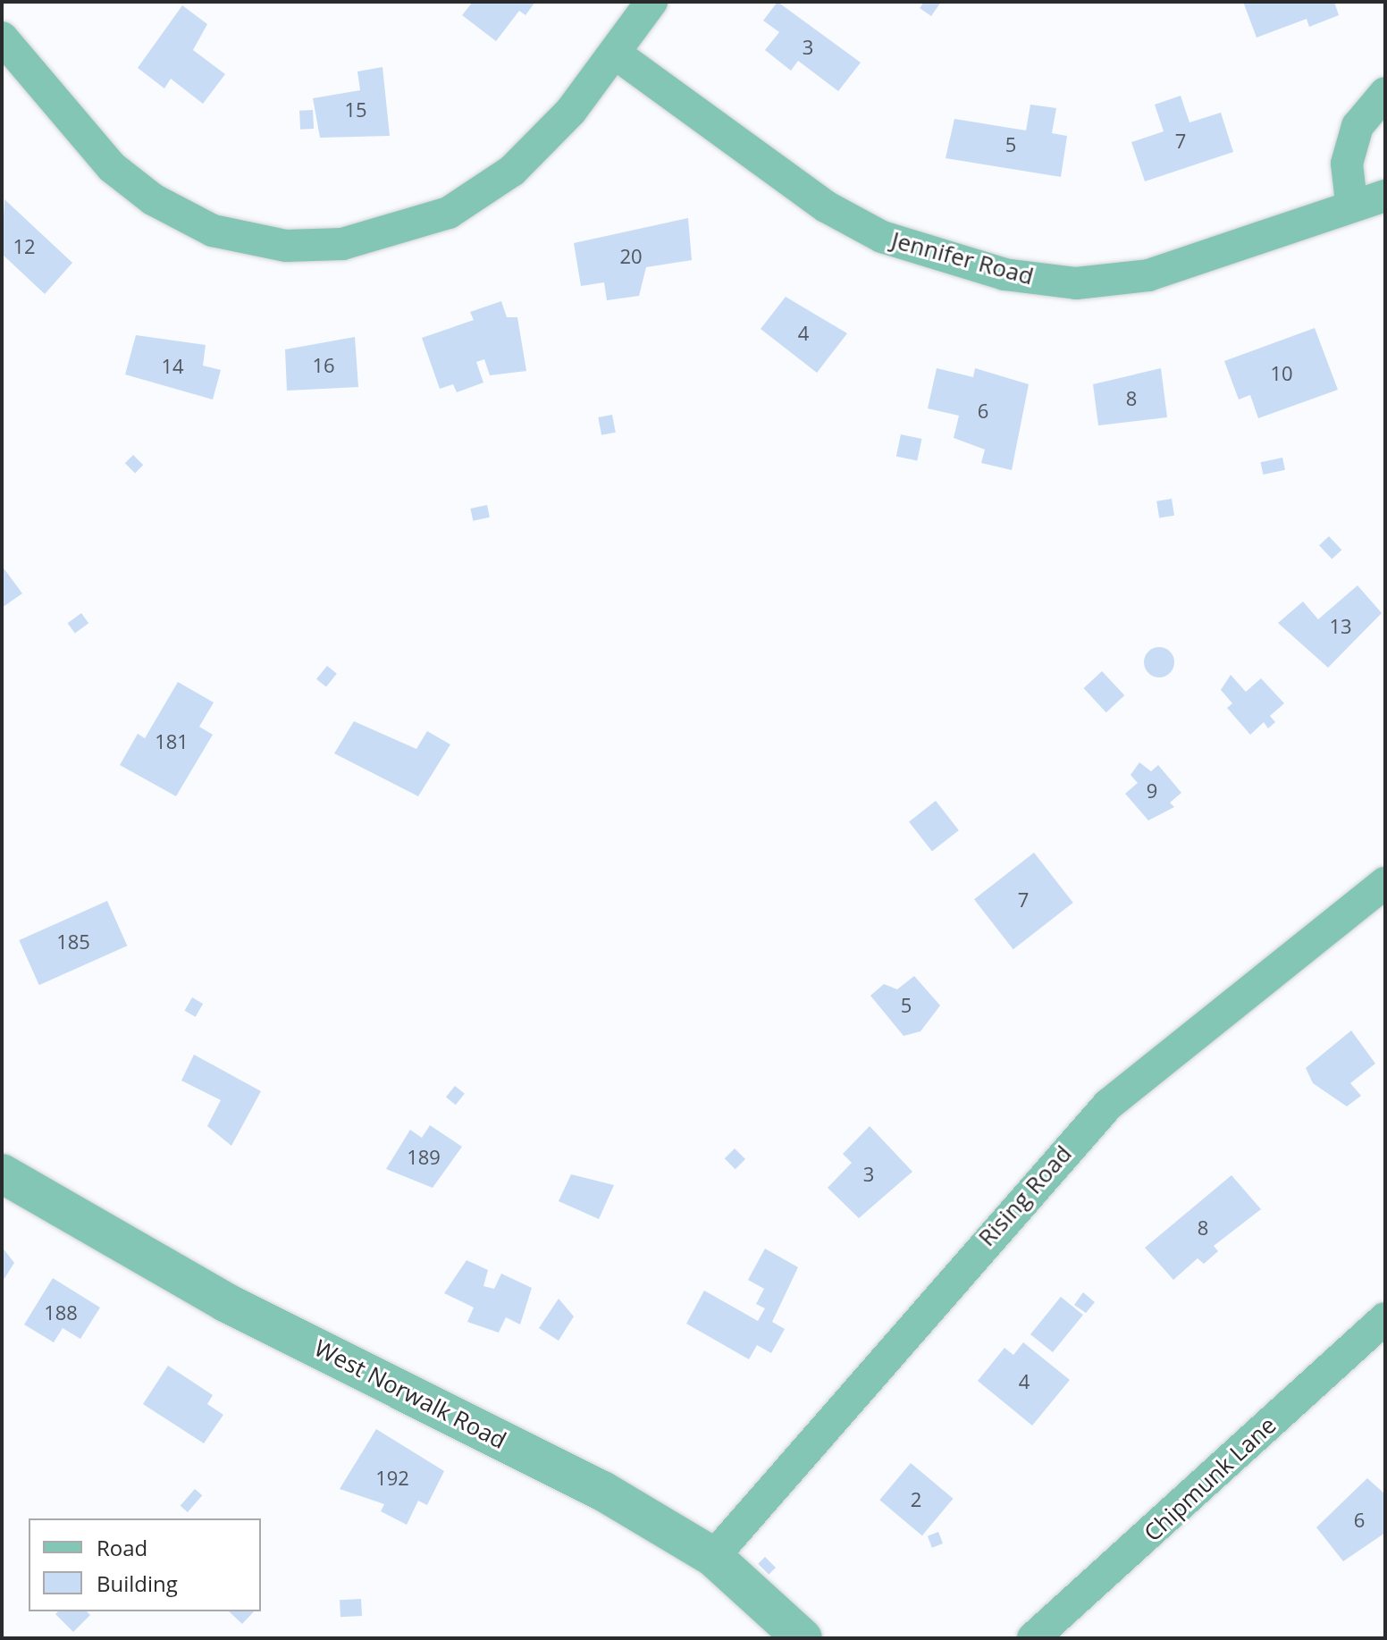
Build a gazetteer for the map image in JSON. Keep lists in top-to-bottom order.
{
  "streets": {
    "street": [
      "Jennifer Road",
      "Rising Road",
      "West Norwalk Road",
      "Chipmunk Lane"
    ]
  },
  "crossings": [
    ["Rising Road", "West Norwalk Road"]
  ],
  "house_numbers": [
    "3",
    "15",
    "7",
    "5",
    "12",
    "20",
    "4",
    "16",
    "14",
    "10",
    "8",
    "6",
    "13",
    "181",
    "9",
    "7",
    "185",
    "5",
    "189",
    "3",
    "8",
    "188",
    "4",
    "192",
    "2",
    "6"
  ],
  "legend": ["Road", "Building"]
}
